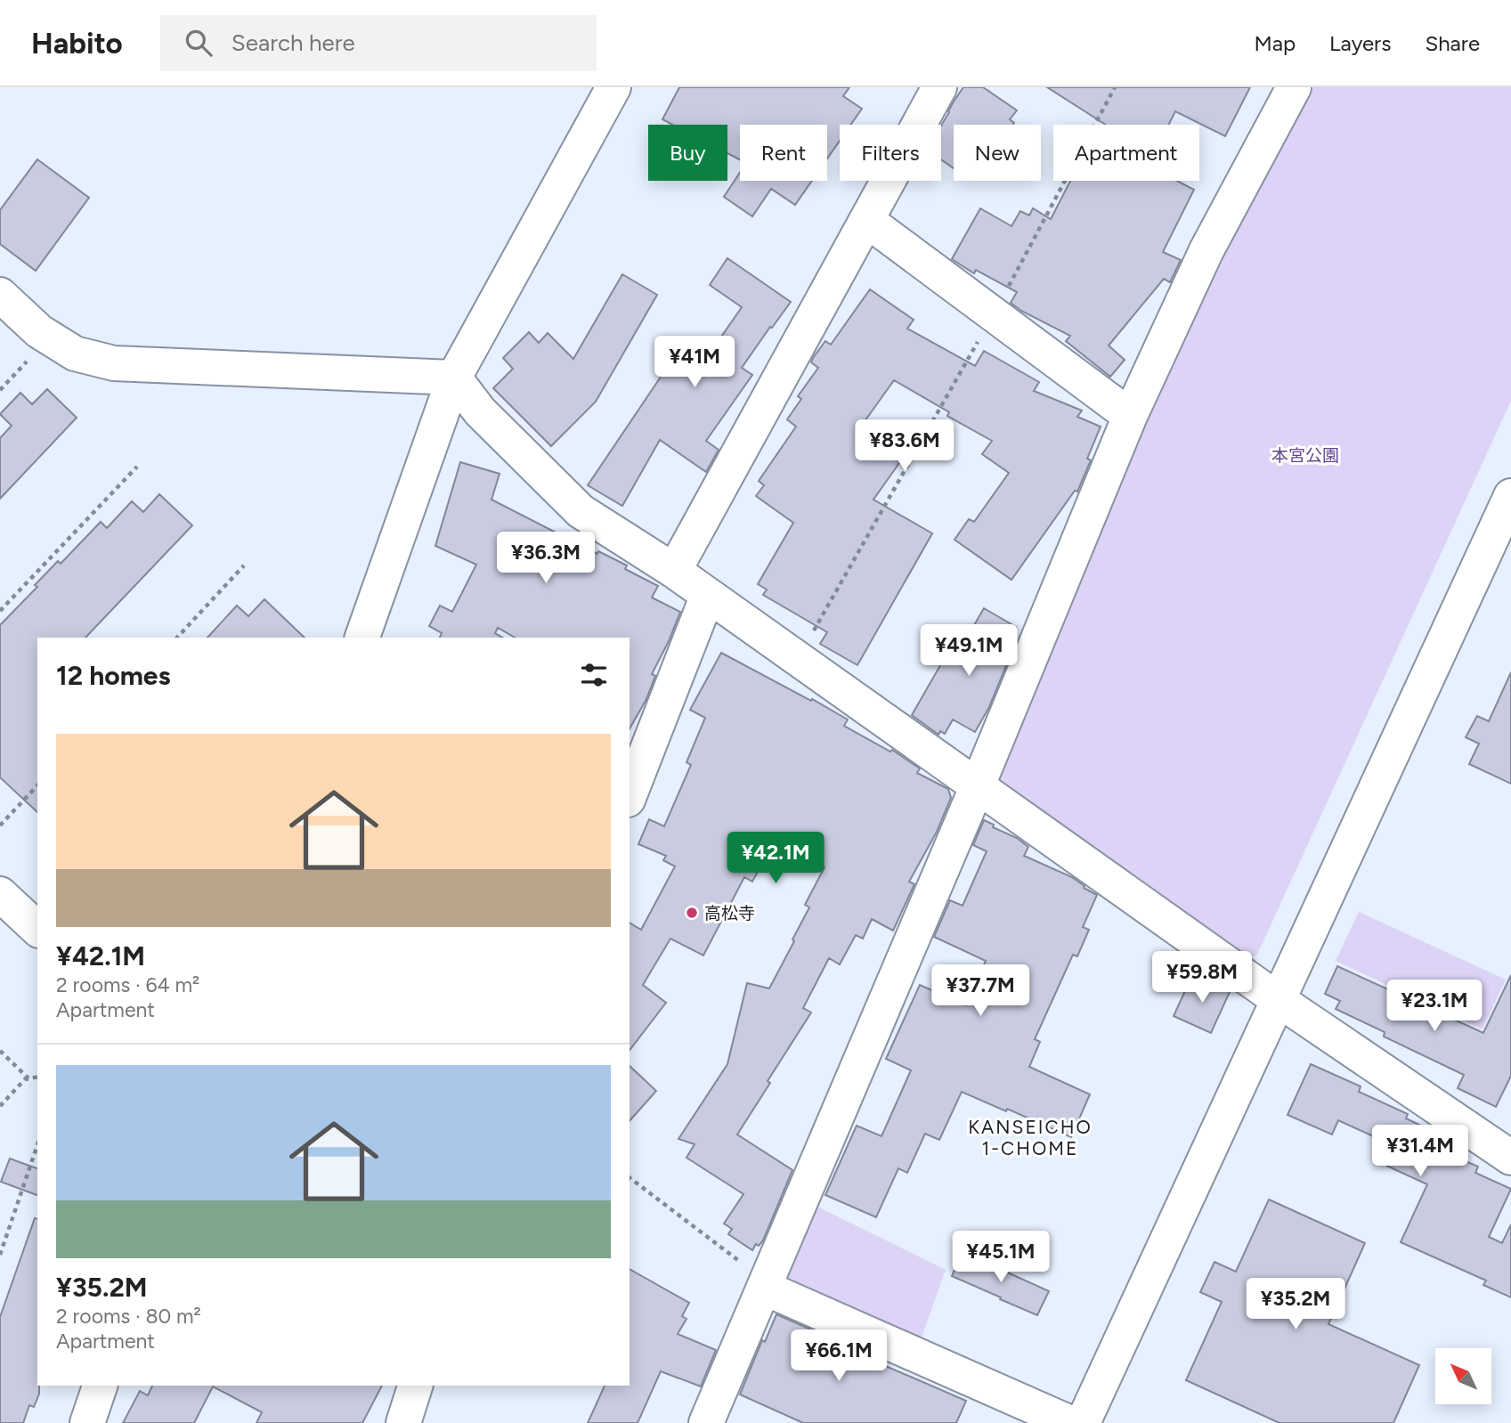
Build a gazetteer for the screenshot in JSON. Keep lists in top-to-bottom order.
{
  "districts": ["KANSEICHO 1-CHOME"],
  "parks": ["本宮公園"],
  "places": ["高松寺"],
  "north": "top left",
  "page": {
    "header": "Habito",
    "search": "Search here",
    "nav": ["Map", "Layers", "Share"],
    "chip": [
      "Buy",
      "Rent",
      "Filters",
      "New",
      "Apartment"
    ],
    "price": [
      "¥41M",
      "¥83.6M",
      "¥36.3M",
      "¥49.1M",
      "¥42.1M",
      "¥59.8M",
      "¥37.7M",
      "¥23.1M",
      "¥31.4M",
      "¥45.1M",
      "¥35.2M",
      "¥66.1M"
    ],
    "heading": "12 homes",
    "list": [
      {
        "name": "¥42.1M",
        "note": "2 rooms · 64 m² · Apartment"
      },
      {
        "name": "¥35.2M",
        "note": "2 rooms · 80 m² · Apartment"
      }
    ]
  }
}
